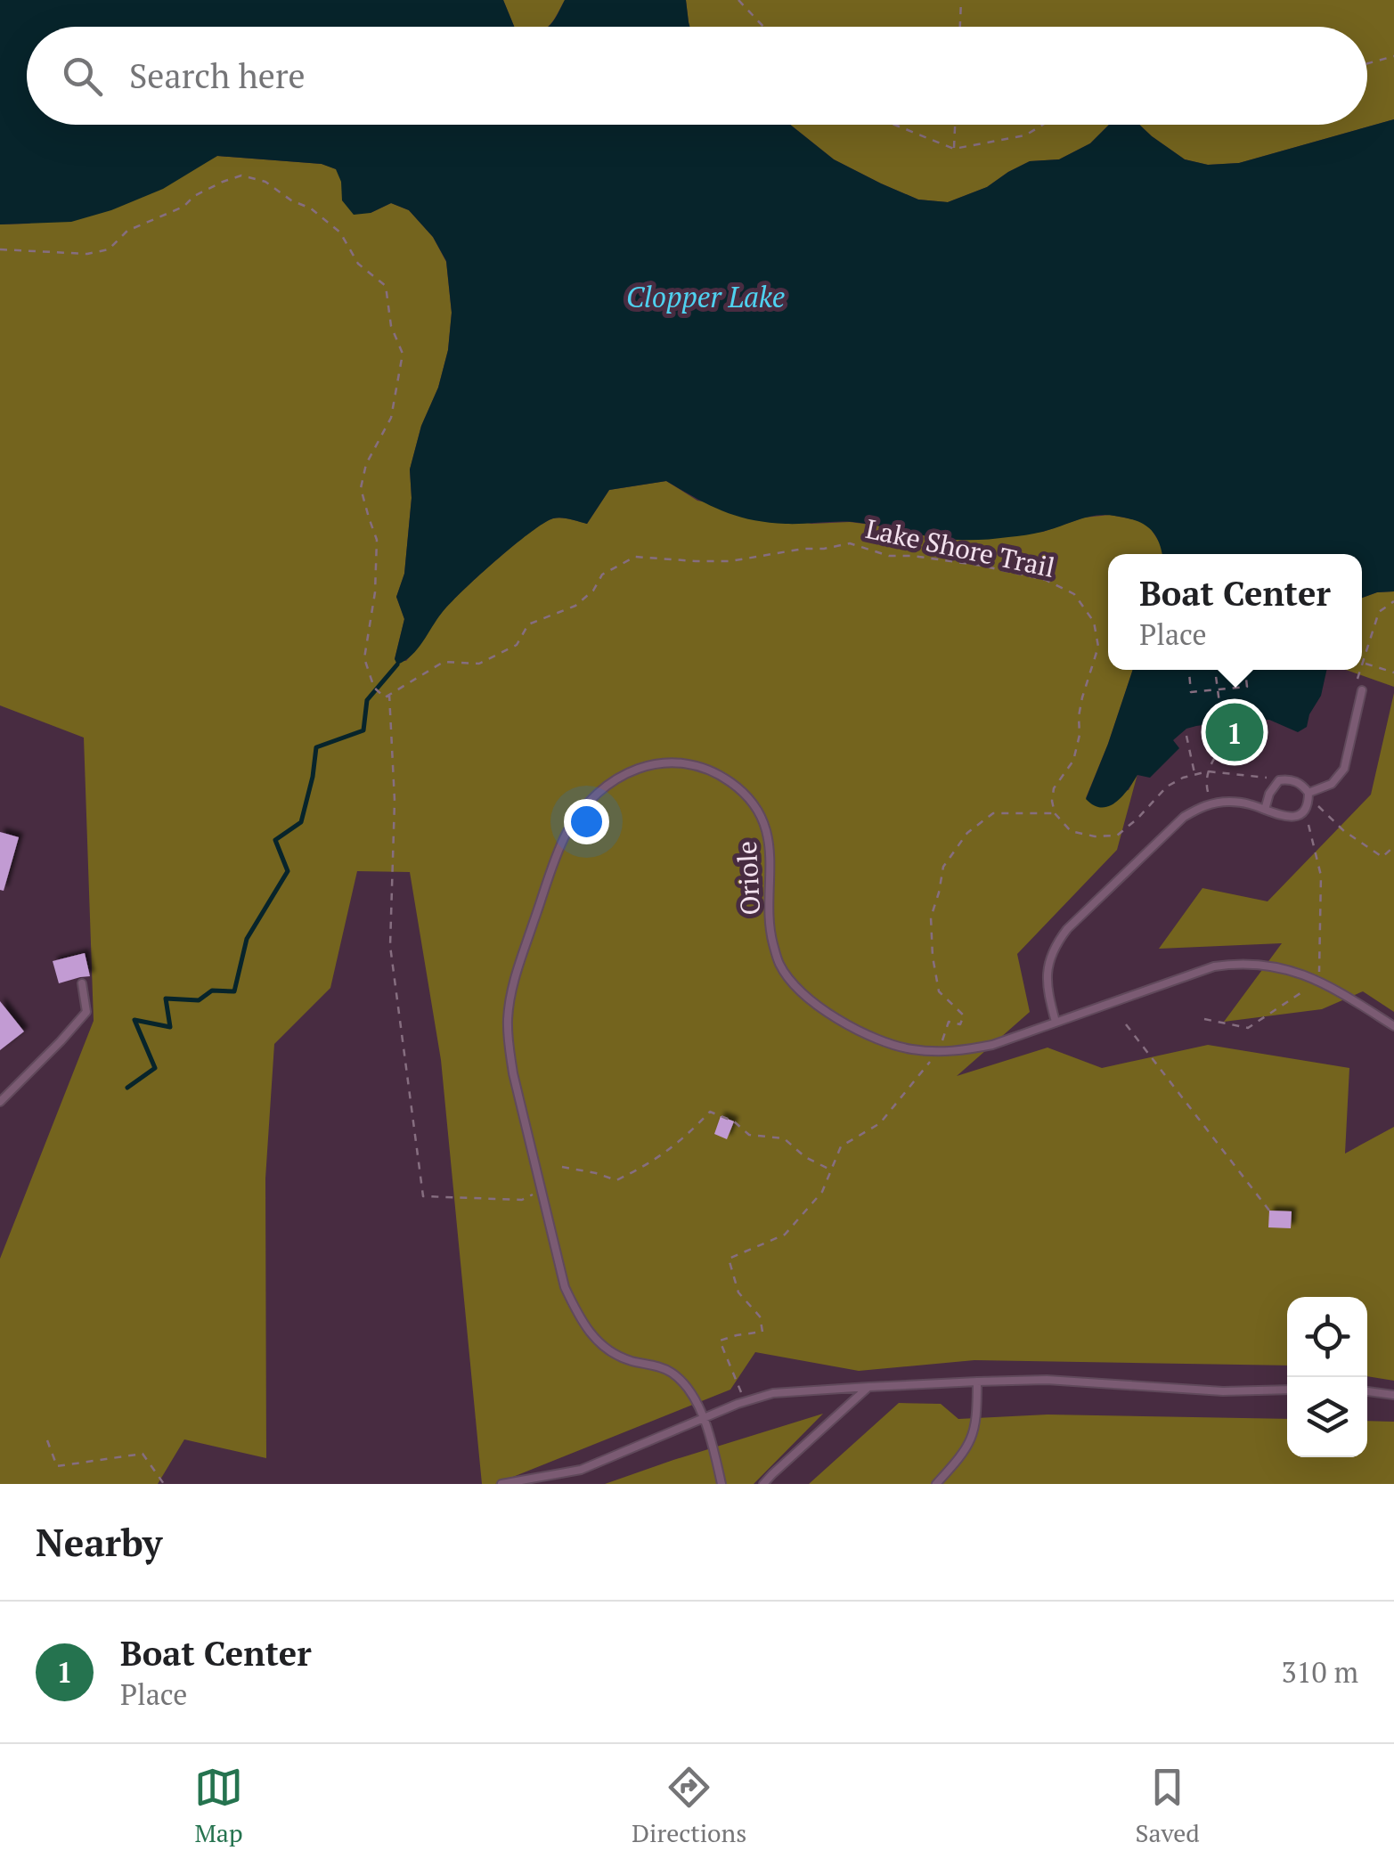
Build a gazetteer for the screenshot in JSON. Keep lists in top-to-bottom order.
{
  "streets": {
    "lane": ["Oriole"],
    "path": ["Lake Shore Trail"]
  },
  "water": ["Clopper Lake"],
  "page": {
    "search": "Search here",
    "popup": ["Boat Center", "Place"],
    "pins": "1",
    "heading": "Nearby",
    "list": [
      {
        "mark": "1",
        "name": "Boat Center",
        "note": "Place",
        "value": "310 m"
      }
    ],
    "nav": ["Map", "Directions", "Saved"]
  }
}
